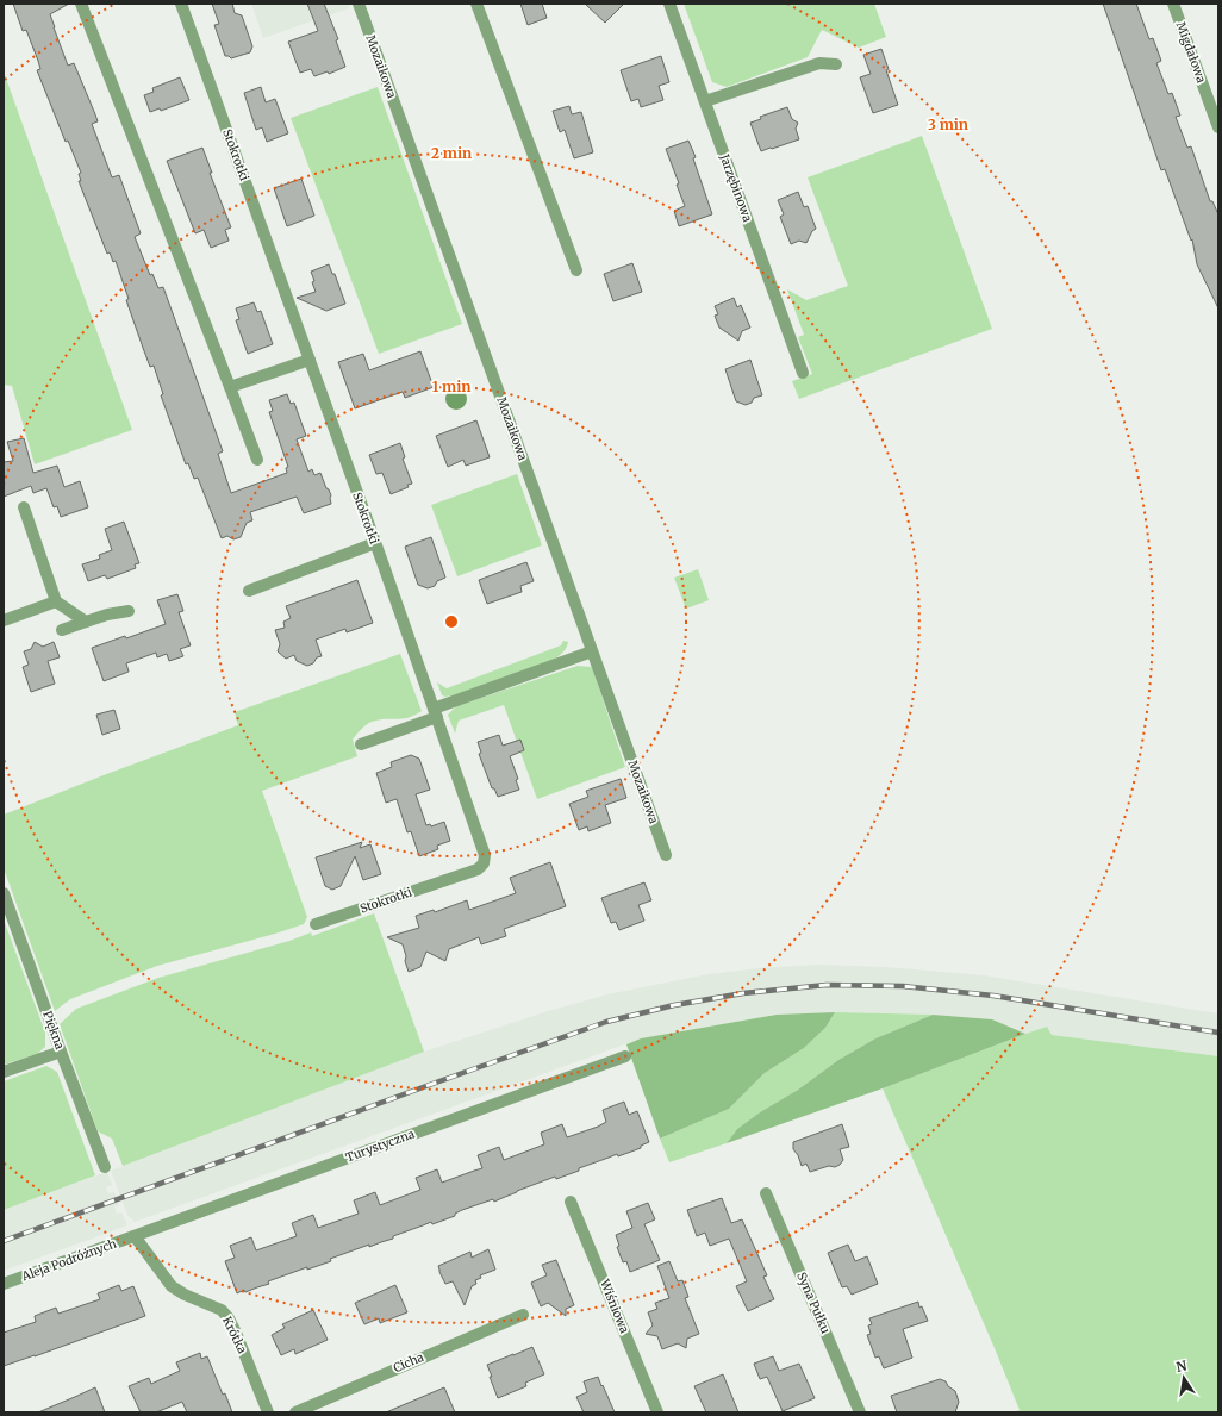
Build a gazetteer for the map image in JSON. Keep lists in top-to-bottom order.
{
  "streets": {
    "street": [
      "Migdałowa",
      "Mozaikowa",
      "Stokrotki",
      "Jarzębinowa",
      "Piękna",
      "Turystyczna",
      "Aleja Podróżnych",
      "Syna Pułku",
      "Wiśniowa",
      "Krótka",
      "Cicha"
    ]
  },
  "crossings": [
    ["Turystyczna", "Aleja Podróżnych"],
    ["Turystyczna", "Krótka"],
    ["Aleja Podróżnych", "Krótka"]
  ],
  "north": "top",
  "rings": ["3 min", "2 min", "1 min"]
}
